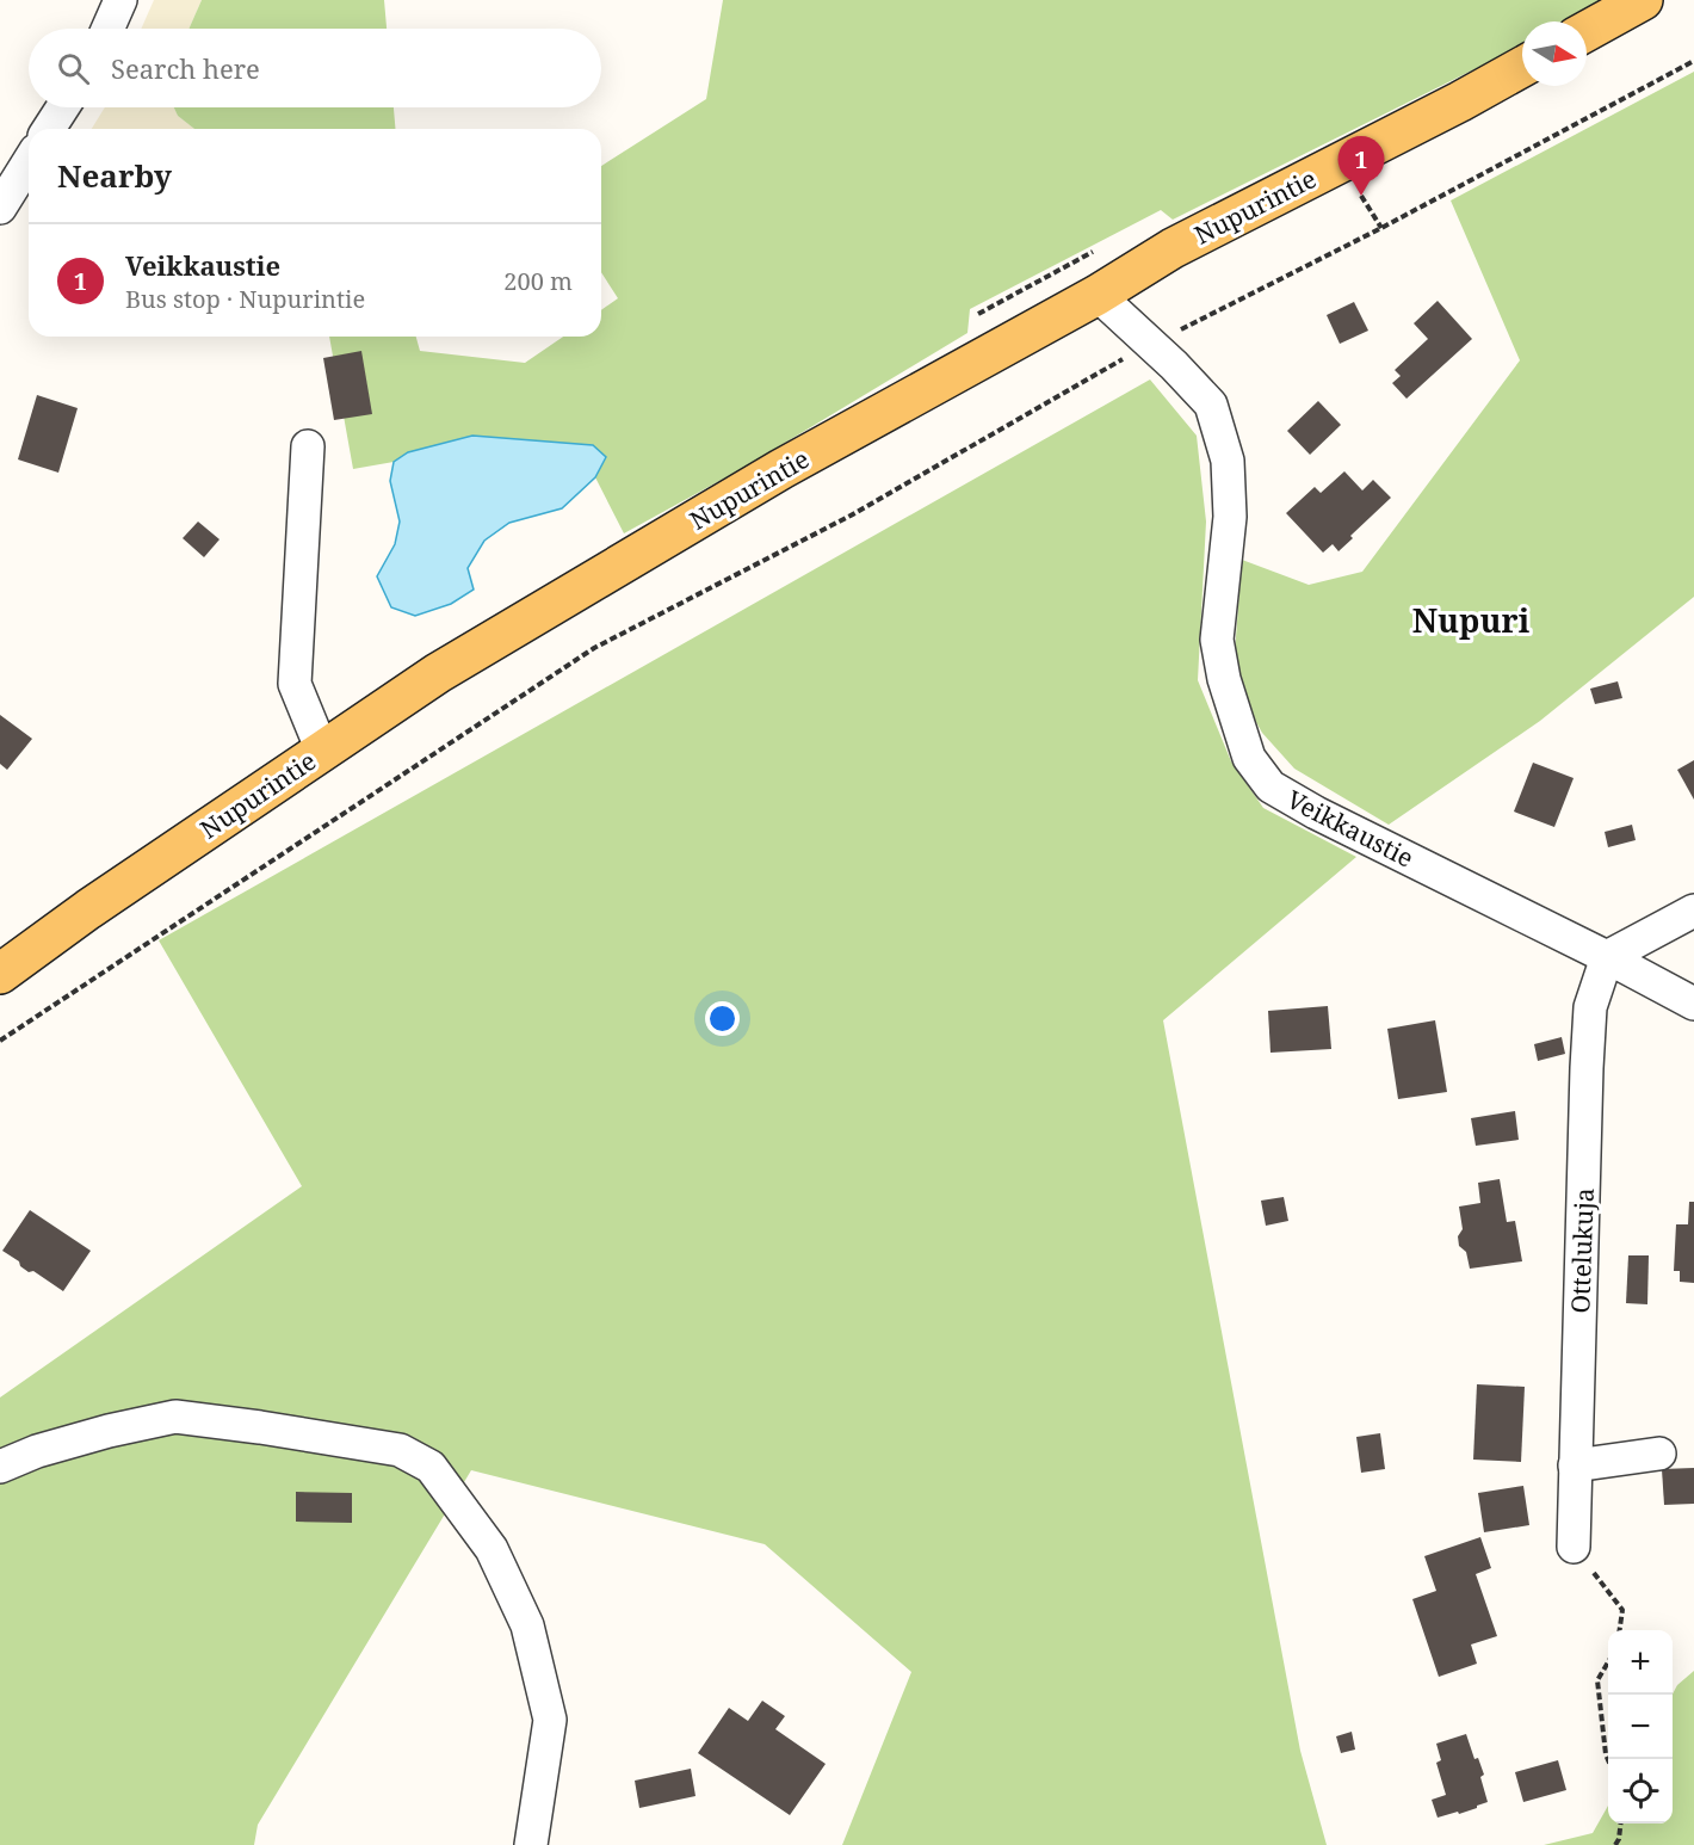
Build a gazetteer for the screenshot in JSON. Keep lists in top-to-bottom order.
{
  "streets": {
    "main road": ["Nupurintie"],
    "street": ["Veikkaustie", "Ottelukuja"]
  },
  "crossings": [
    ["Nupurintie", "Veikkaustie"],
    ["Veikkaustie", "Ottelukuja"]
  ],
  "districts": ["Nupuri"],
  "north": "right",
  "page": {
    "search": "Search here",
    "heading": "Nearby",
    "pins": "1",
    "list": [
      {
        "mark": "1",
        "name": "Veikkaustie",
        "note": "Bus stop · Nupurintie",
        "value": "200 m"
      }
    ],
    "map_buttons": ["+", "−"]
  }
}
